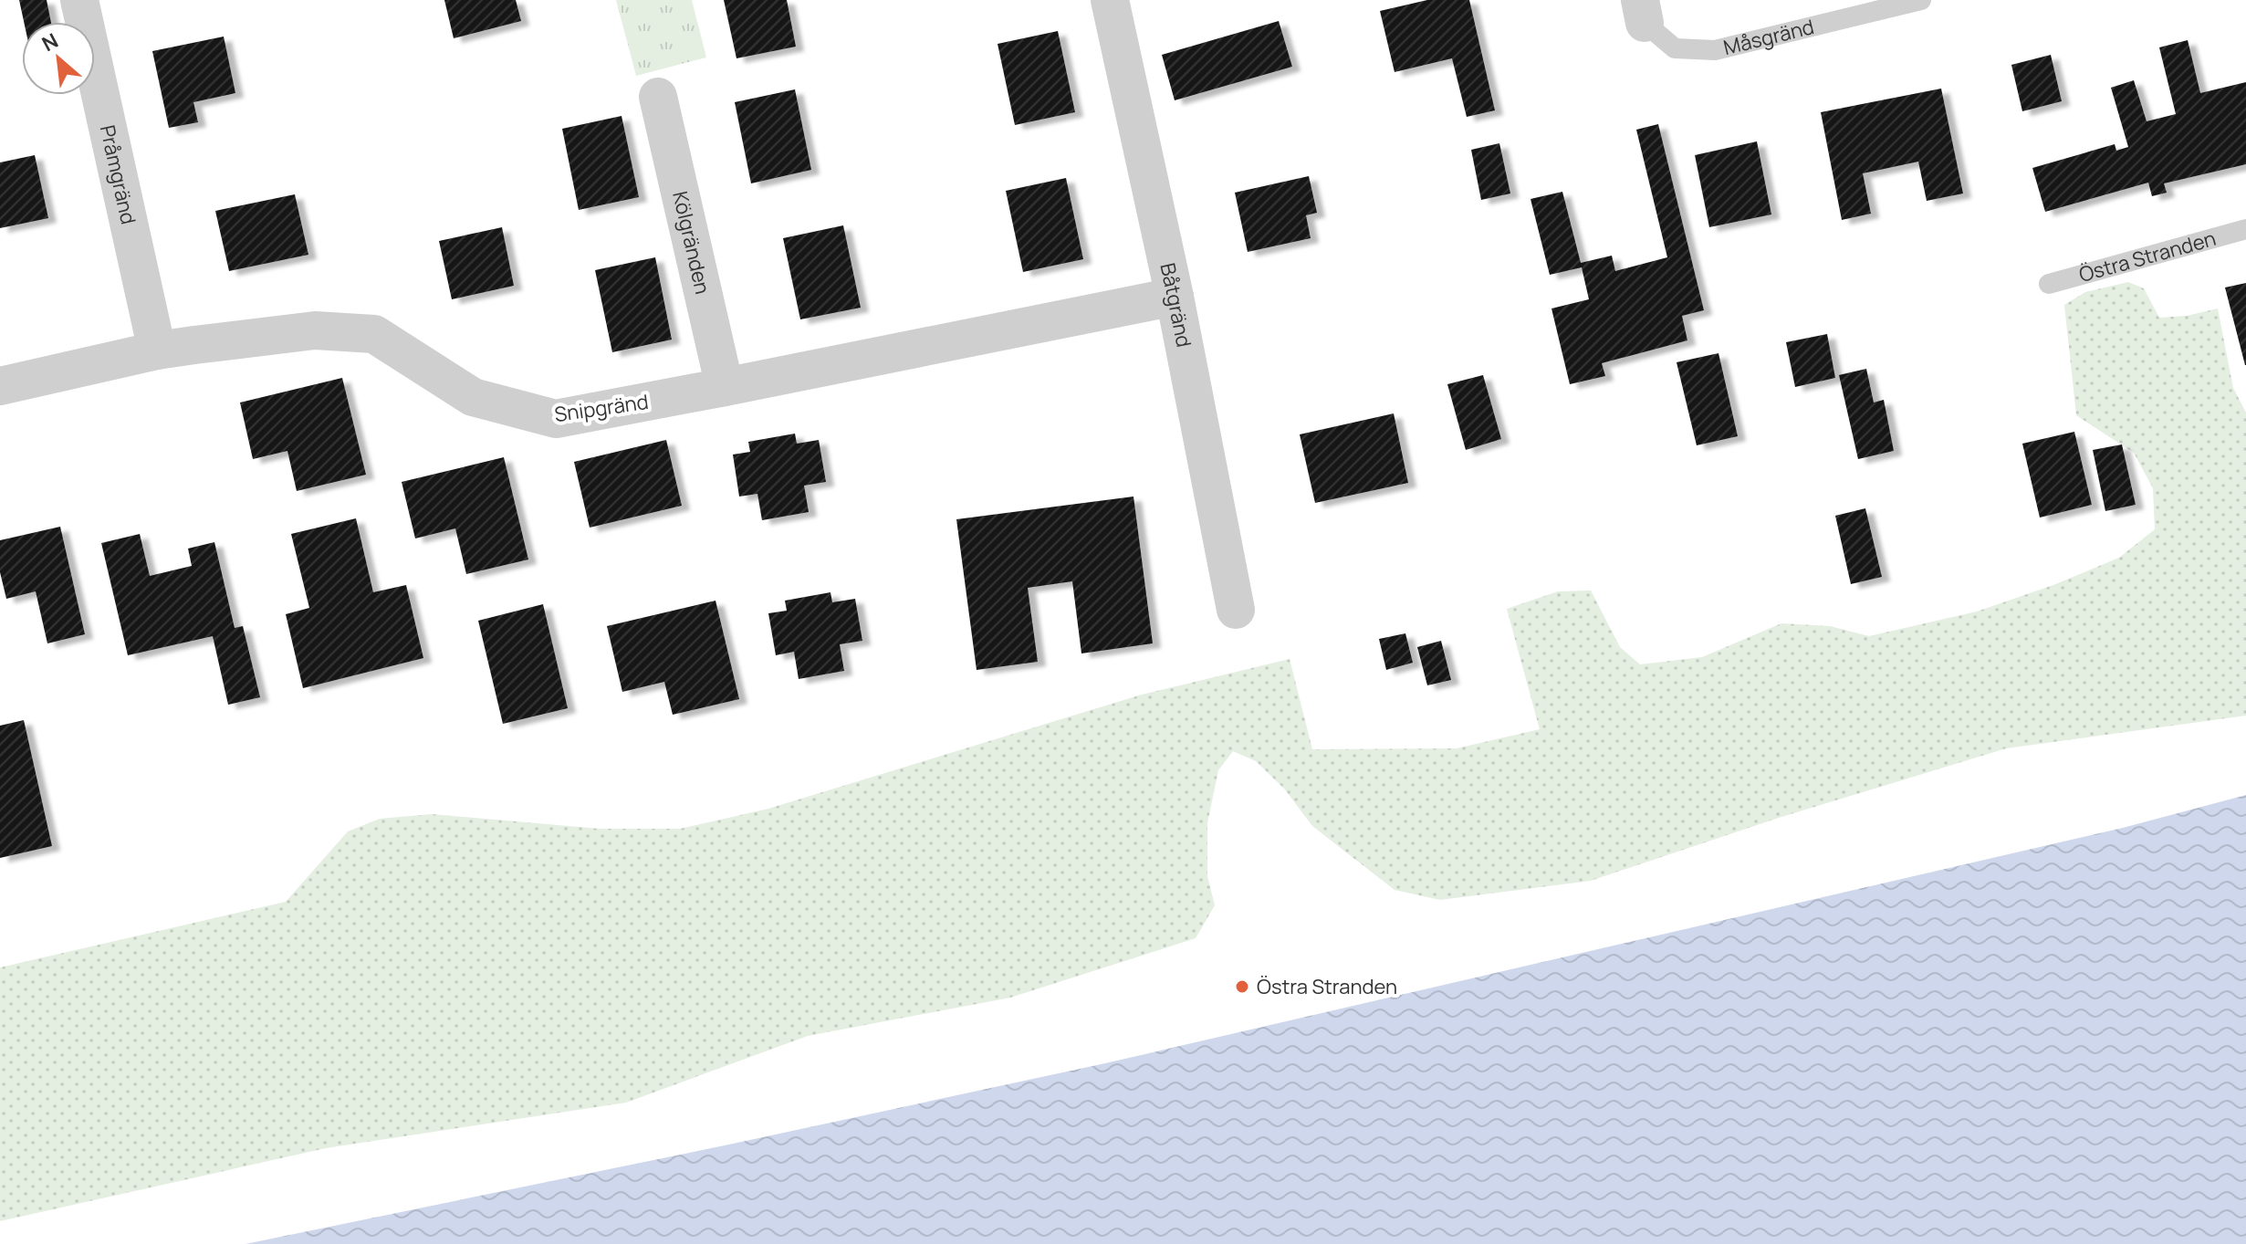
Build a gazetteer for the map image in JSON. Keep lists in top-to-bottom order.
{
  "streets": {
    "street": [
      "Pråmgränd",
      "Kölgränden",
      "Båtgränd",
      "Snipgränd"
    ],
    "lane": ["Måsgränd", "Östra Stranden"]
  },
  "crossings": [
    ["Pråmgränd", "Snipgränd"],
    ["Kölgränden", "Snipgränd"],
    ["Båtgränd", "Snipgränd"]
  ],
  "places": ["Östra Stranden"],
  "north": "top left"
}
